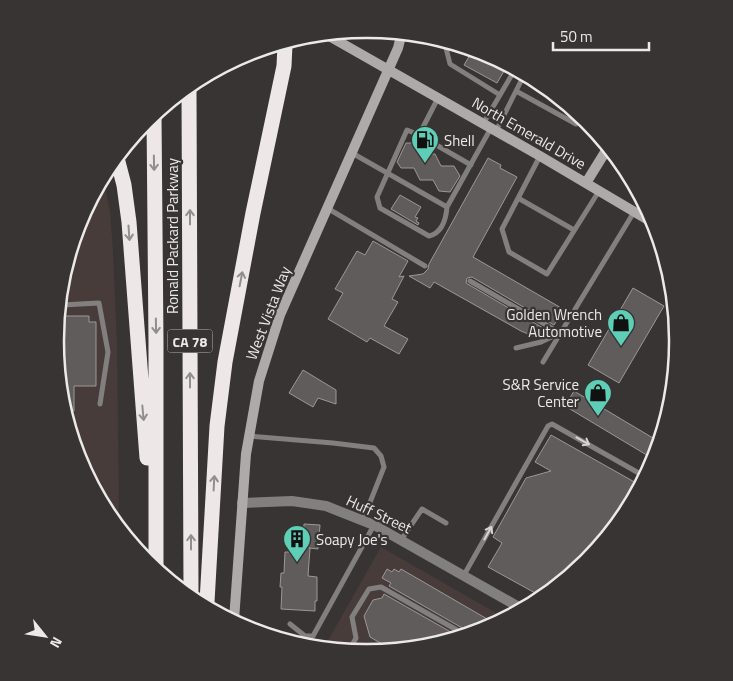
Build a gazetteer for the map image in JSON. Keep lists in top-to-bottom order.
{
  "streets": {
    "highway": ["Ronald Packard Parkway", "CA 78"],
    "main road": ["North Emerald Drive", "West Vista Way"],
    "street": ["Huff Street"]
  },
  "crossings": [
    ["North Emerald Drive", "West Vista Way"],
    ["West Vista Way", "Huff Street"]
  ],
  "places": {
    "fuel station": ["Shell"],
    "shop": ["Golden Wrench Automotive", "S&R Service Center"],
    "building": ["Soapy Joe's"]
  },
  "scale_bar": "50 m",
  "north": "bottom right"
}
